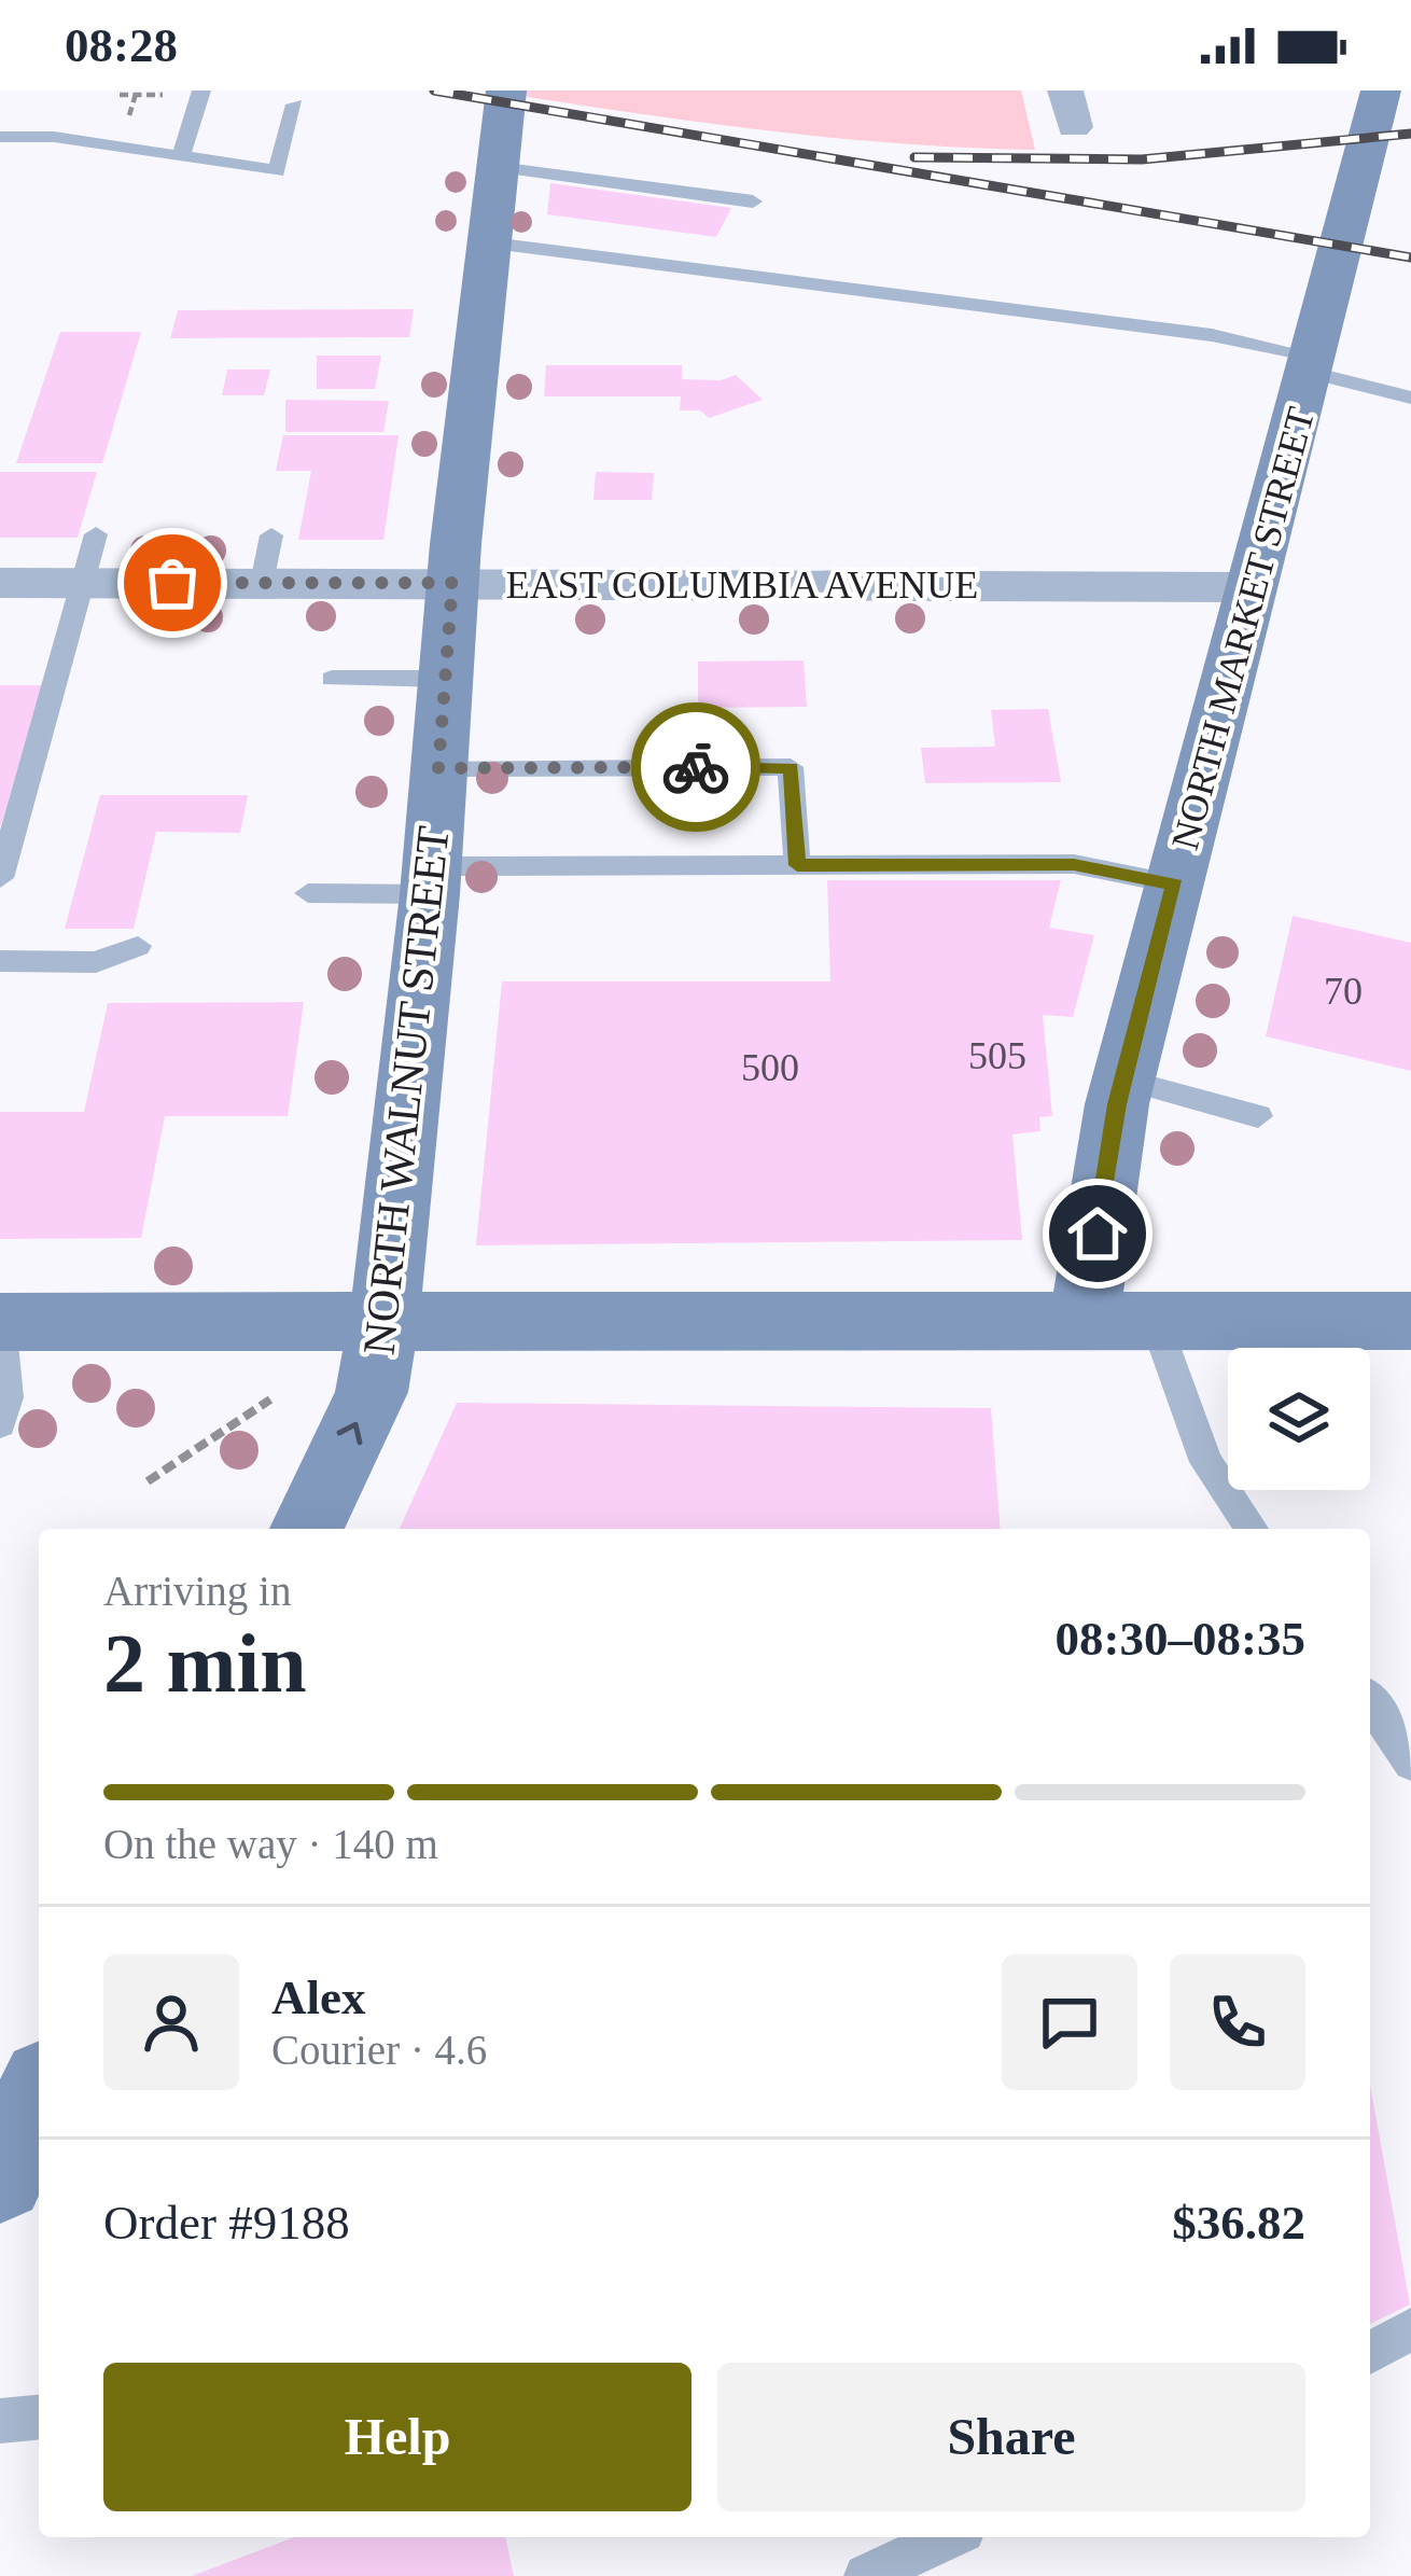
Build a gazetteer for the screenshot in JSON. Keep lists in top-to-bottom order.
{
  "streets": {
    "street": ["EAST COLUMBIA AVENUE", "NORTH MARKET STREET", "NORTH WALNUT STREET"]
  },
  "crossings": [
    ["EAST COLUMBIA AVENUE", "NORTH MARKET STREET"],
    ["EAST COLUMBIA AVENUE", "NORTH WALNUT STREET"]
  ],
  "house_numbers": ["70", "505", "500"],
  "page": {
    "status": "08:28",
    "heading": ["2 min", "Arriving in", "08:30–08:35"],
    "panel": [
      "Alex",
      "Courier · 4.6",
      "Order #9188",
      "$36.82"
    ],
    "bar": "On the way · 140 m",
    "buttons": ["Help", "Share"]
  }
}
